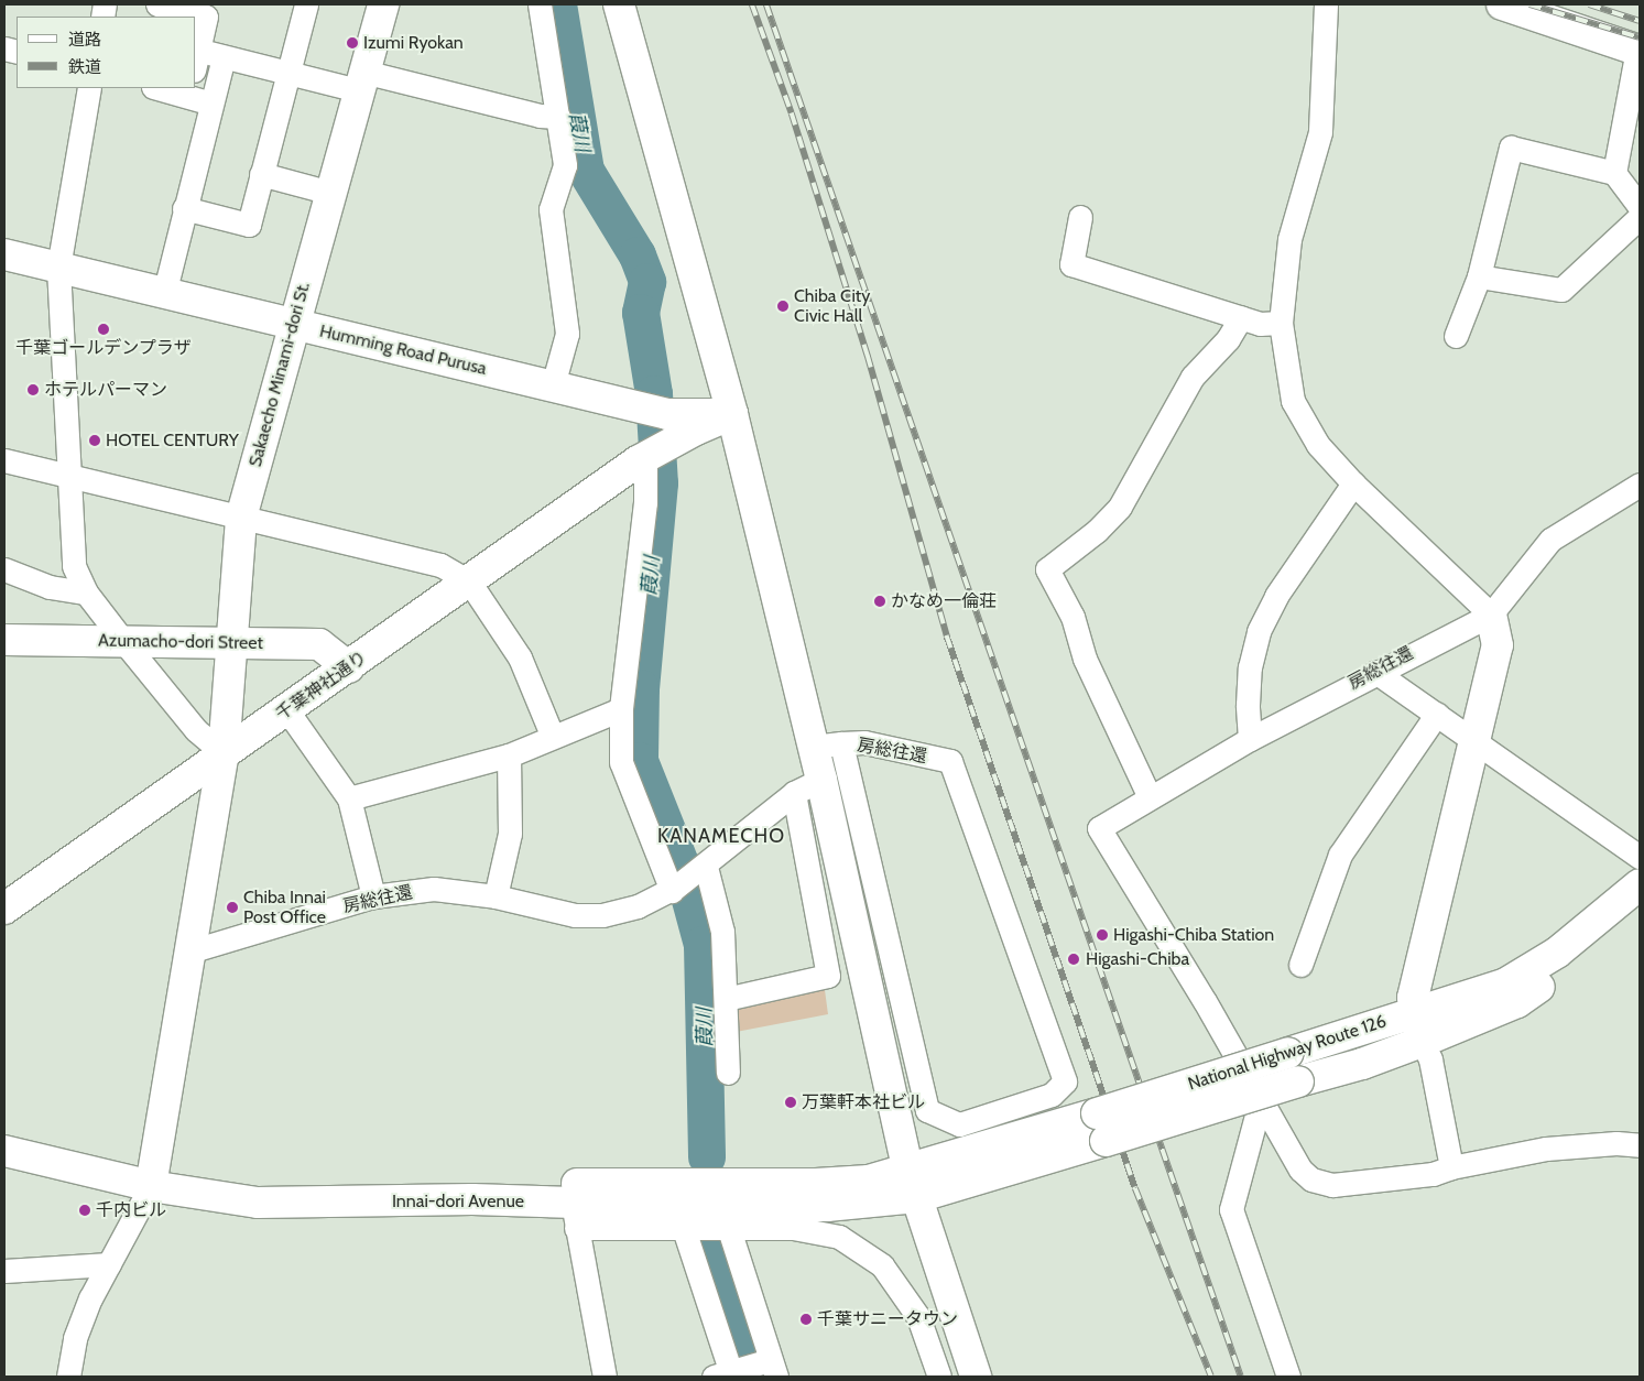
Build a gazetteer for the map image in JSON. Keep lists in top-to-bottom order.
{
  "streets": {
    "main road": [
      "Humming Road Purusa",
      "Sakaecho Minami-dori St.",
      "Azumacho-dori Street",
      "千葉神社通り",
      "National Highway Route 126",
      "Innai-dori Avenue"
    ],
    "street": ["房総往還"]
  },
  "crossings": [
    ["Humming Road Purusa", "Sakaecho Minami-dori St."],
    ["Humming Road Purusa", "千葉神社通り"],
    ["Sakaecho Minami-dori St.", "Azumacho-dori Street"],
    ["Sakaecho Minami-dori St.", "房総往還"],
    ["Sakaecho Minami-dori St.", "千葉神社通り"],
    ["Azumacho-dori Street", "千葉神社通り"],
    ["National Highway Route 126", "Innai-dori Avenue"]
  ],
  "districts": ["KANAMECHO"],
  "water": ["葭川"],
  "places": [
    "Izumi Ryokan",
    "Chiba City Civic Hall",
    "千葉ゴールデンプラザ",
    "ホテルパーマン",
    "HOTEL CENTURY",
    "かなめ一倫荘",
    "Chiba Innai Post Office",
    "Higashi-Chiba Station",
    "Higashi-Chiba",
    "万葉軒本社ビル",
    "千内ビル",
    "千葉サニータウン"
  ],
  "legend": ["道路", "鉄道"]
}
